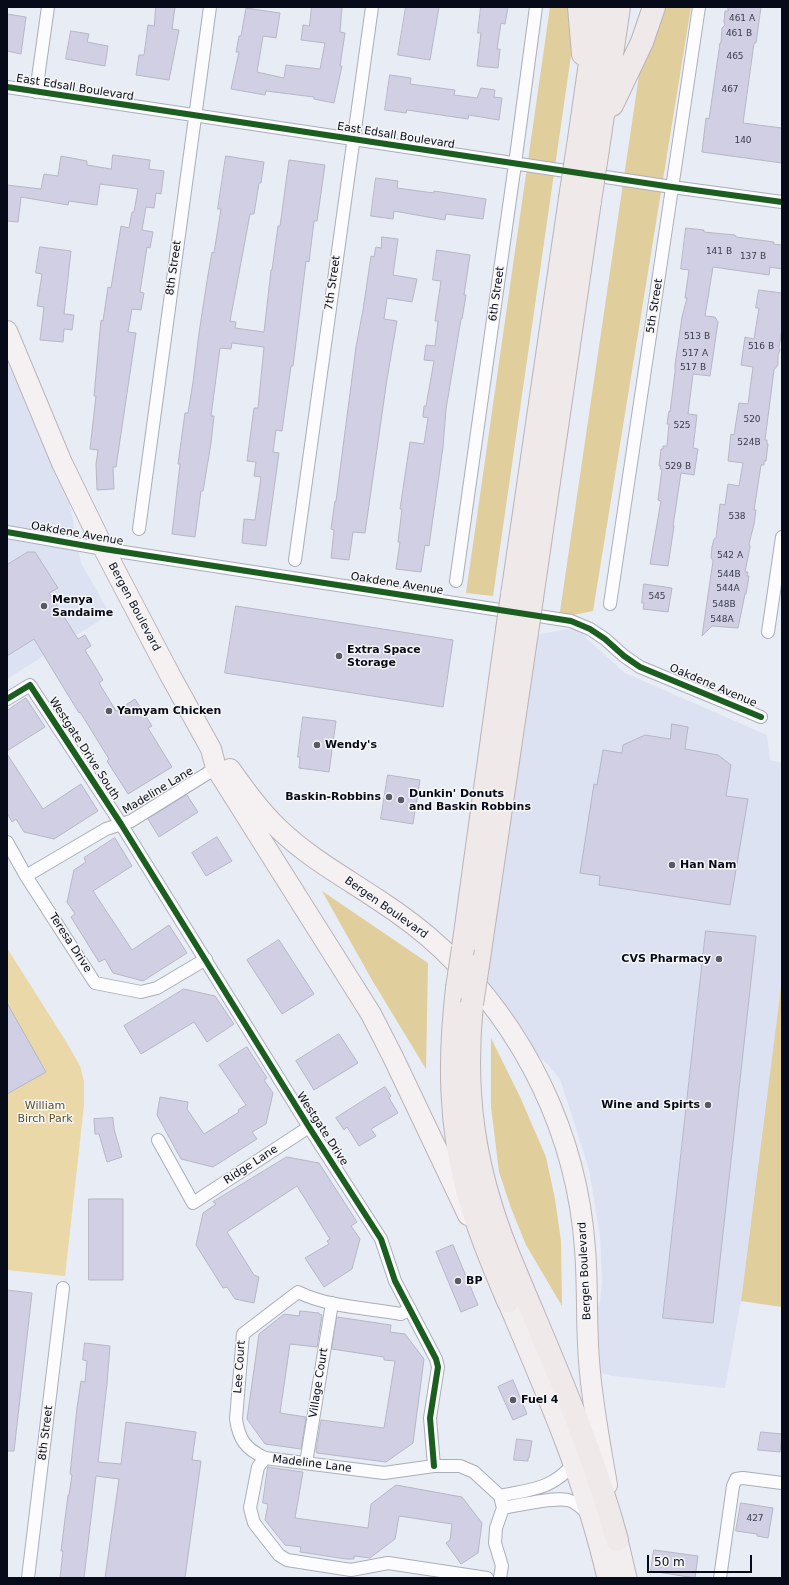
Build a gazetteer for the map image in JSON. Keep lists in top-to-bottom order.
{
  "streets": {
    "highway": ["Bergen Boulevard"],
    "street": [
      "East Edsall Boulevard",
      "8th Street",
      "7th Street",
      "6th Street",
      "5th Street",
      "Oakdene Avenue",
      "Westgate Drive South",
      "Madeline Lane",
      "Teresa Drive",
      "Westgate Drive",
      "Ridge Lane",
      "Lee Court",
      "Village Court"
    ]
  },
  "crossings": [
    ["East Edsall Boulevard", "8th Street"],
    ["East Edsall Boulevard", "7th Street"],
    ["East Edsall Boulevard", "6th Street"],
    ["East Edsall Boulevard", "5th Street"],
    ["Oakdene Avenue", "Bergen Boulevard"],
    ["Bergen Boulevard", "Madeline Lane"],
    ["Westgate Drive South", "Madeline Lane"],
    ["Westgate Drive South", "Westgate Drive"],
    ["Madeline Lane", "Teresa Drive"],
    ["Madeline Lane", "Westgate Drive"],
    ["Madeline Lane", "Lee Court"],
    ["Madeline Lane", "Village Court"],
    ["Teresa Drive", "Westgate Drive"],
    ["Westgate Drive", "Ridge Lane"],
    ["Lee Court", "Village Court"]
  ],
  "parks": ["William Birch Park"],
  "places": [
    "Menya Sandaime",
    "Extra Space Storage",
    "Yamyam Chicken",
    "Wendy's",
    "Baskin-Robbins",
    "Dunkin' Donuts and Baskin Robbins",
    "Han Nam",
    "CVS Pharmacy",
    "Wine and Spirts",
    "BP",
    "Fuel 4"
  ],
  "house_numbers": [
    "461 A",
    "461 B",
    "465",
    "467",
    "140",
    "141 B",
    "137 B",
    "513 B",
    "516 B",
    "517 A",
    "517 B",
    "520",
    "525",
    "524B",
    "529 B",
    "538",
    "542 A",
    "544B",
    "544A",
    "545",
    "548B",
    "548A",
    "427"
  ],
  "scale_bar": "50 m"
}
